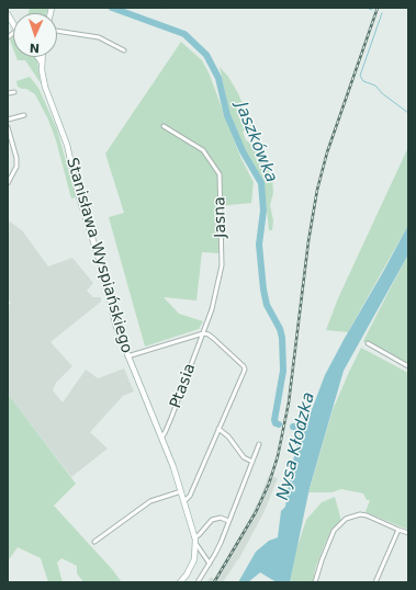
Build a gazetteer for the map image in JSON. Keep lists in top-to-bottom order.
{
  "streets": {
    "main road": ["Stanisława Wyspiańskiego"],
    "street": ["Jasna", "Ptasia"]
  },
  "crossings": [
    ["Jasna", "Ptasia"],
    ["Stanisława Wyspiańskiego", "Ptasia"]
  ],
  "water": ["Jaszkówka", "Nysa Kłodzka"],
  "north": "bottom"
}
